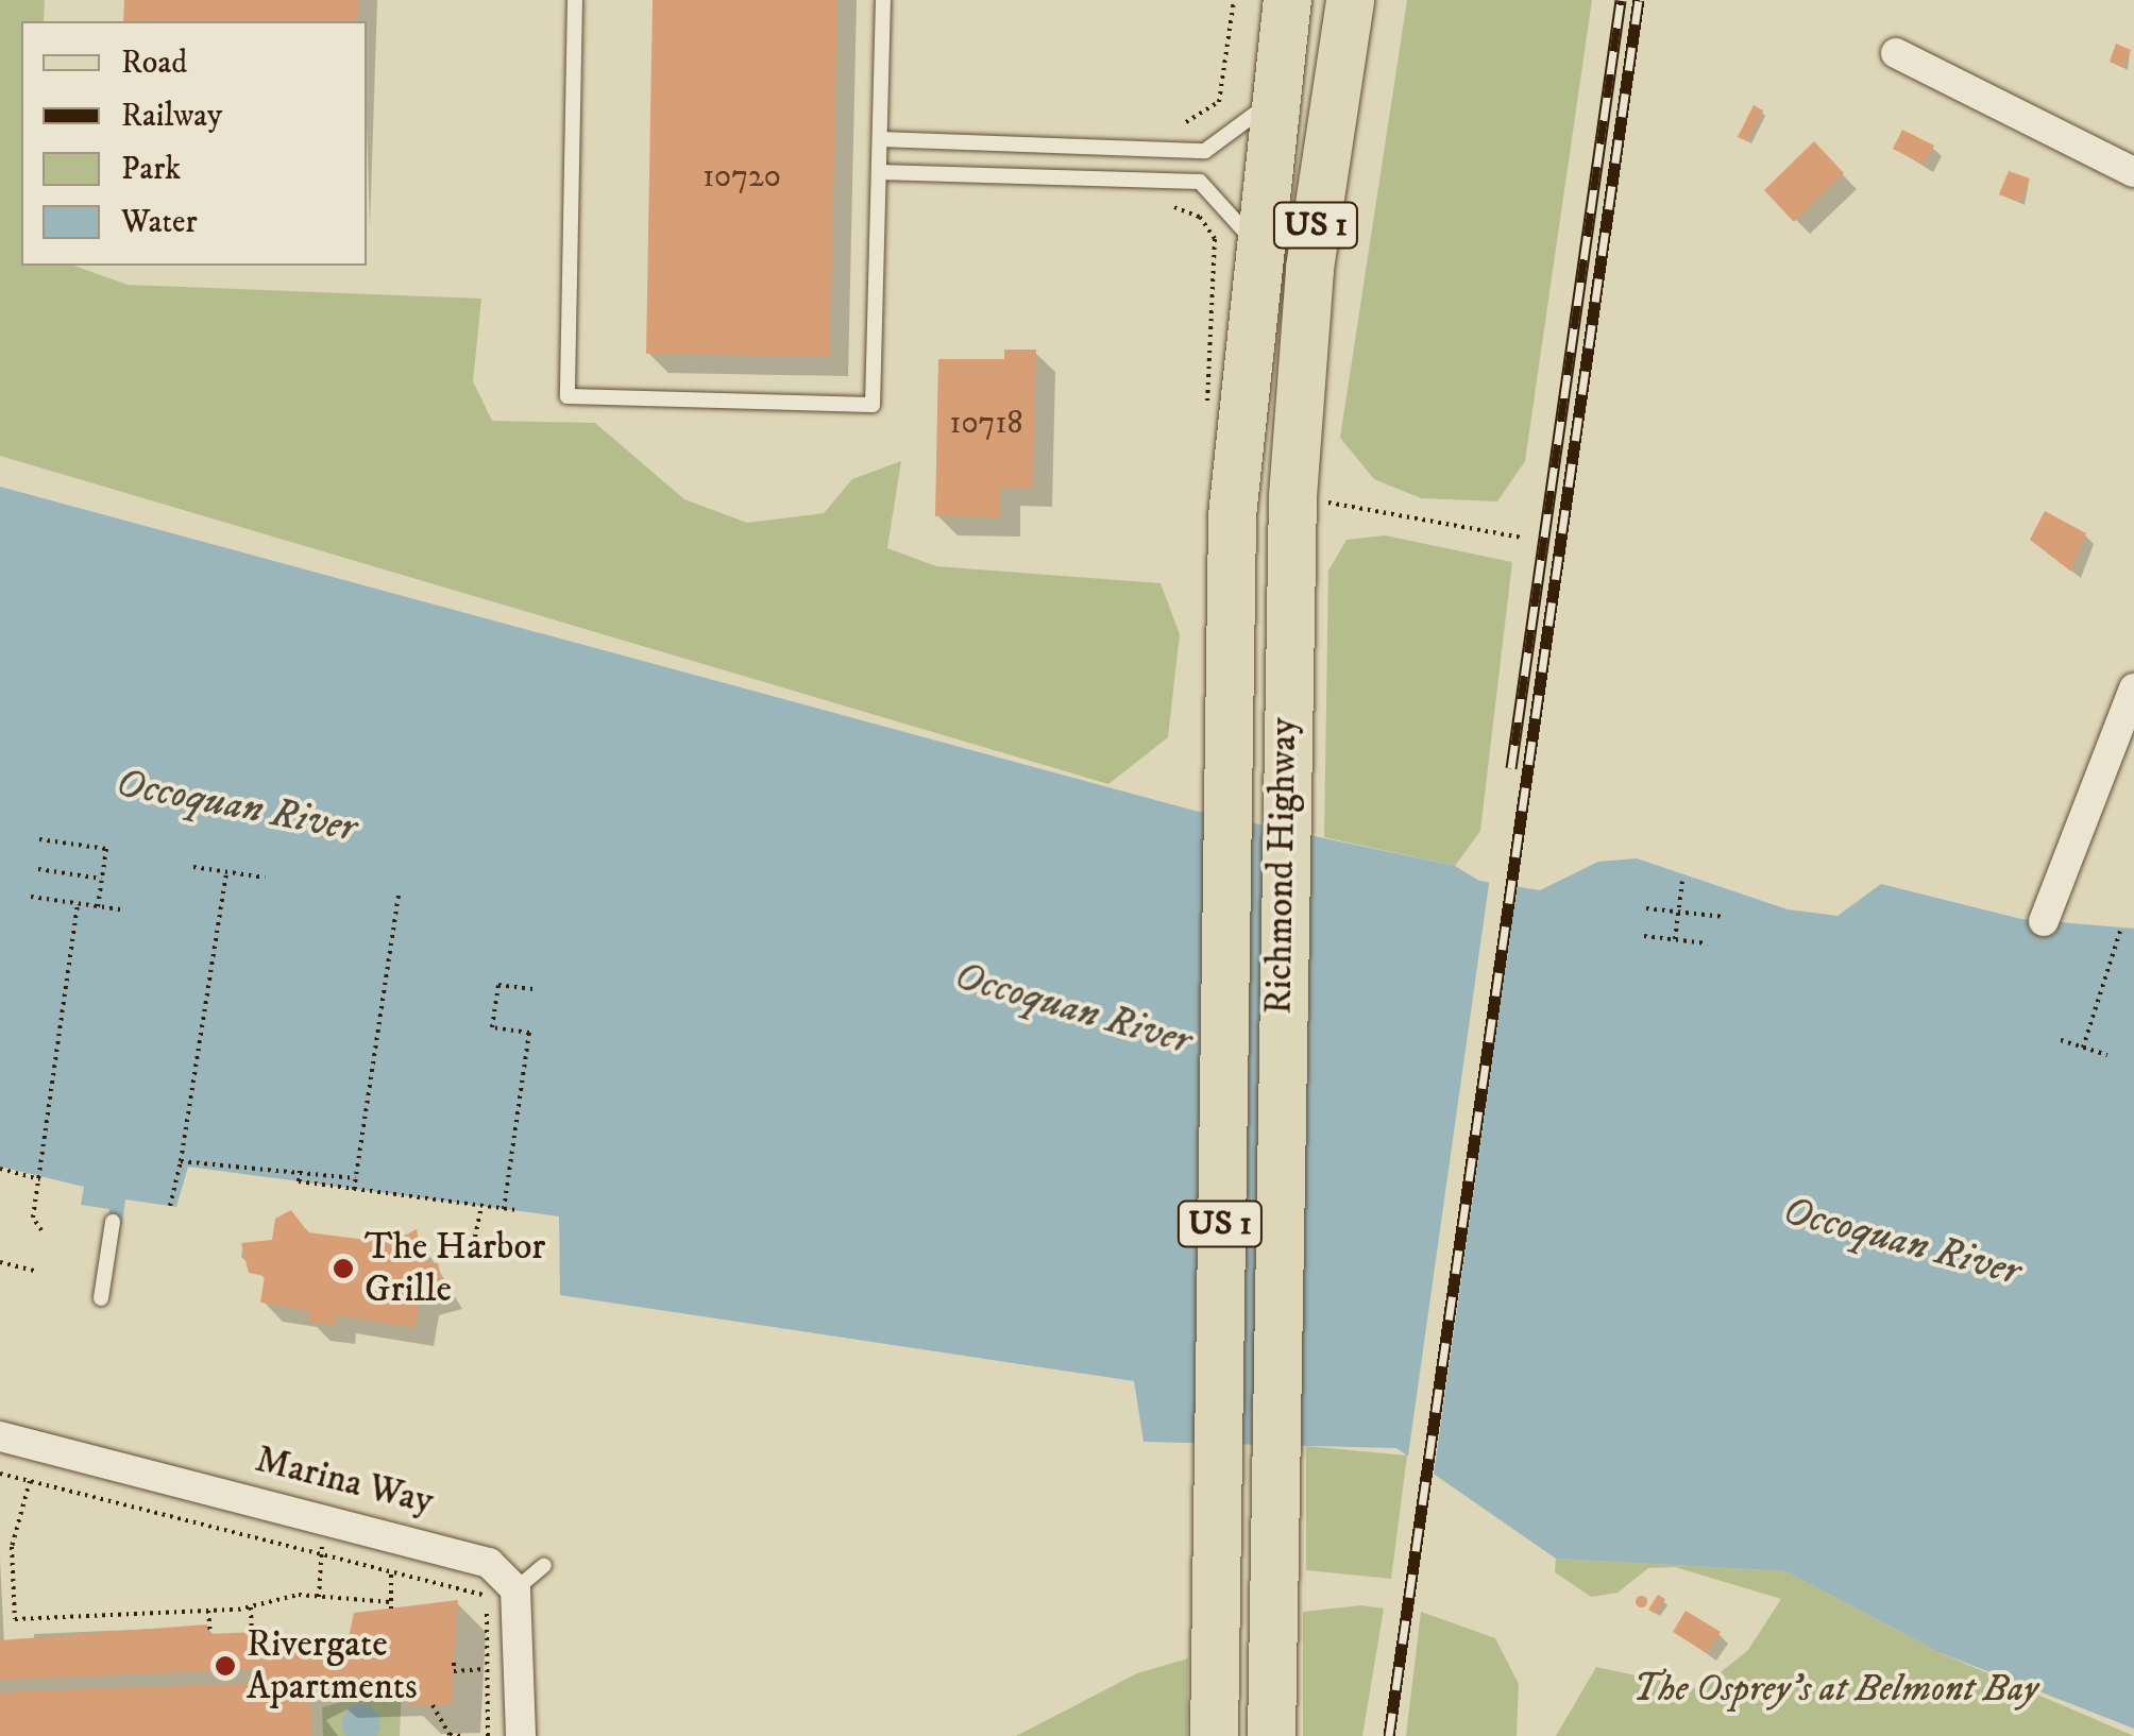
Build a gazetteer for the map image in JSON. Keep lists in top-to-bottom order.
{
  "streets": {
    "main road": ["US 1", "Richmond Highway"],
    "street": ["Marina Way"]
  },
  "water": ["Occoquan River"],
  "parks": ["The Osprey's at Belmont Bay"],
  "places": ["The Harbor Grille", "Rivergate Apartments"],
  "house_numbers": ["10720", "10718"],
  "legend": [
    "Road",
    "Railway",
    "Park",
    "Water"
  ]
}
